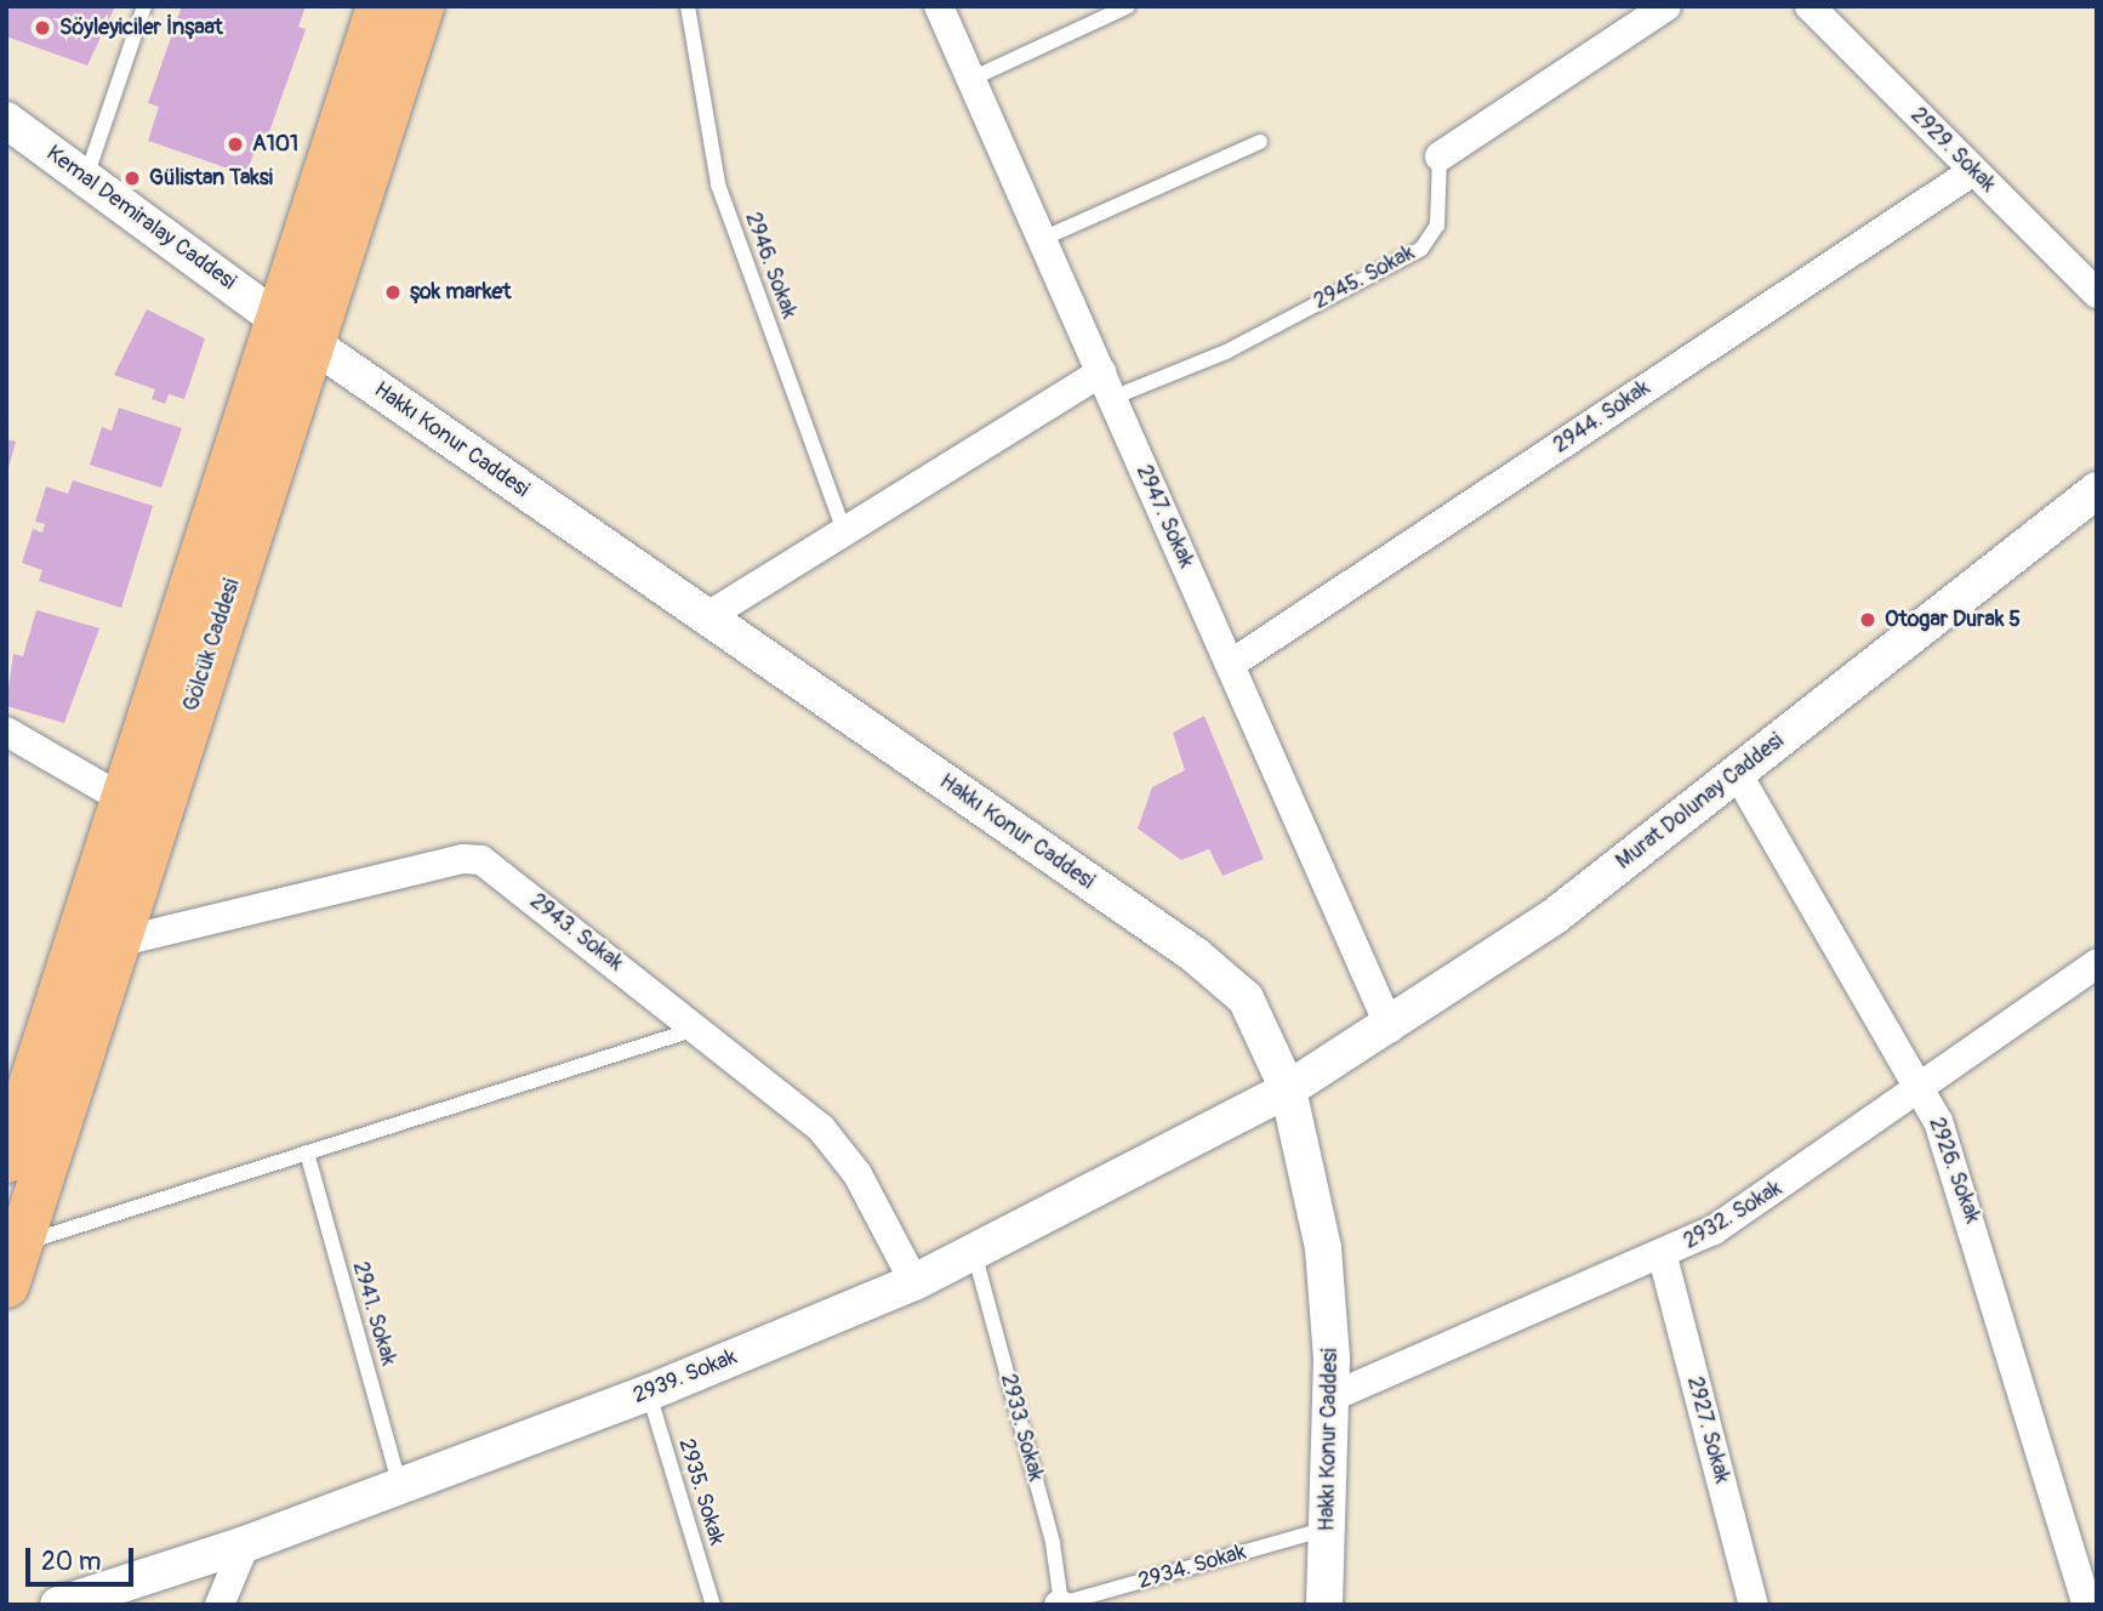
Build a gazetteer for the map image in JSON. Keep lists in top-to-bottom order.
{
  "streets": {
    "main road": ["Gölcük Caddesi"],
    "street": [
      "2929. Sokak",
      "Kemal Demiralay Caddesi",
      "2945. Sokak",
      "2944. Sokak",
      "Hakkı Konur Caddesi",
      "2947. Sokak",
      "Murat Dolunay Caddesi",
      "2943. Sokak",
      "2926. Sokak",
      "2932. Sokak",
      "2939. Sokak",
      "2927. Sokak"
    ],
    "lane": [
      "2946. Sokak",
      "2941. Sokak",
      "2933. Sokak",
      "2935. Sokak",
      "2934. Sokak"
    ]
  },
  "crossings": [
    ["2929. Sokak", "2944. Sokak"],
    ["Kemal Demiralay Caddesi", "Hakkı Konur Caddesi"],
    ["Kemal Demiralay Caddesi", "Gölcük Caddesi"],
    ["2946. Sokak", "2945. Sokak"],
    ["2945. Sokak", "Hakkı Konur Caddesi"],
    ["2945. Sokak", "2947. Sokak"],
    ["2944. Sokak", "2947. Sokak"],
    ["Hakkı Konur Caddesi", "Gölcük Caddesi"],
    ["Hakkı Konur Caddesi", "Murat Dolunay Caddesi"],
    ["Hakkı Konur Caddesi", "2932. Sokak"],
    ["Hakkı Konur Caddesi", "2939. Sokak"],
    ["Hakkı Konur Caddesi", "2934. Sokak"],
    ["2947. Sokak", "Murat Dolunay Caddesi"],
    ["Gölcük Caddesi", "2943. Sokak"],
    ["Murat Dolunay Caddesi", "2926. Sokak"],
    ["Murat Dolunay Caddesi", "2939. Sokak"],
    ["2943. Sokak", "2939. Sokak"],
    ["2926. Sokak", "2932. Sokak"],
    ["2932. Sokak", "2927. Sokak"],
    ["2941. Sokak", "2939. Sokak"],
    ["2939. Sokak", "2933. Sokak"],
    ["2939. Sokak", "2935. Sokak"],
    ["2933. Sokak", "2934. Sokak"]
  ],
  "places": [
    "Söyleyiciler İnşaat",
    "A101",
    "Gülistan Taksi",
    "şok market",
    "Otogar Durak 5"
  ],
  "scale_bar": "20 m"
}
